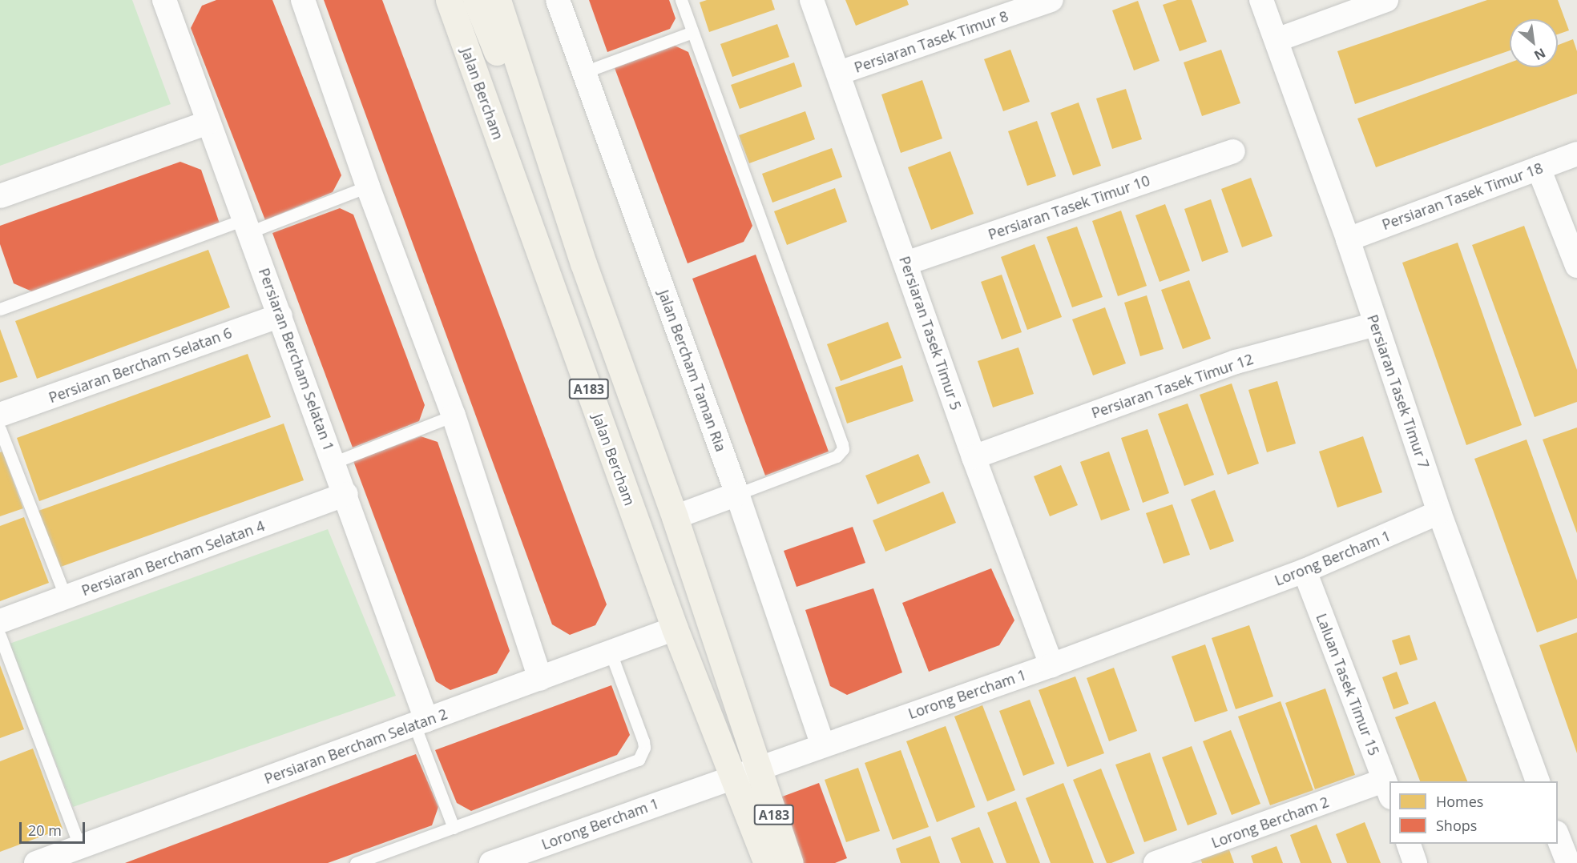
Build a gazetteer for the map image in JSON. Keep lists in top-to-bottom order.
{
  "streets": {
    "main road": ["Jalan Bercham", "A183"],
    "street": [
      "Persiaran Tasek Timur 8",
      "Persiaran Tasek Timur 18",
      "Persiaran Tasek Timur 10",
      "Persiaran Tasek Timur 5",
      "Persiaran Bercham Selatan 1",
      "Persiaran Bercham Selatan 6",
      "Jalan Bercham Taman Ria",
      "Persiaran Tasek Timur 12",
      "Persiaran Tasek Timur 7",
      "Persiaran Bercham Selatan 4",
      "Lorong Bercham 1",
      "Laluan Tasek Timur 15",
      "Persiaran Bercham Selatan 2",
      "Lorong Bercham 2"
    ]
  },
  "crossings": [
    ["Persiaran Tasek Timur 8", "Persiaran Tasek Timur 5"],
    ["Jalan Bercham", "Lorong Bercham 1"],
    ["Jalan Bercham", "Persiaran Bercham Selatan 2"],
    ["Persiaran Tasek Timur 18", "Persiaran Tasek Timur 7"],
    ["Persiaran Tasek Timur 10", "Persiaran Tasek Timur 5"],
    ["Persiaran Tasek Timur 5", "Persiaran Tasek Timur 12"],
    ["Persiaran Tasek Timur 5", "Lorong Bercham 1"],
    ["Persiaran Bercham Selatan 1", "Persiaran Bercham Selatan 6"],
    ["Persiaran Bercham Selatan 1", "Persiaran Bercham Selatan 4"],
    ["Persiaran Bercham Selatan 1", "Persiaran Bercham Selatan 2"],
    ["Jalan Bercham Taman Ria", "Lorong Bercham 1"],
    ["Persiaran Tasek Timur 12", "Persiaran Tasek Timur 7"],
    ["Persiaran Tasek Timur 7", "Lorong Bercham 1"],
    ["Lorong Bercham 1", "Laluan Tasek Timur 15"],
    ["Laluan Tasek Timur 15", "Lorong Bercham 2"]
  ],
  "legend": ["Homes", "Shops"],
  "scale_bar": "20 m",
  "north": "bottom right"
}
